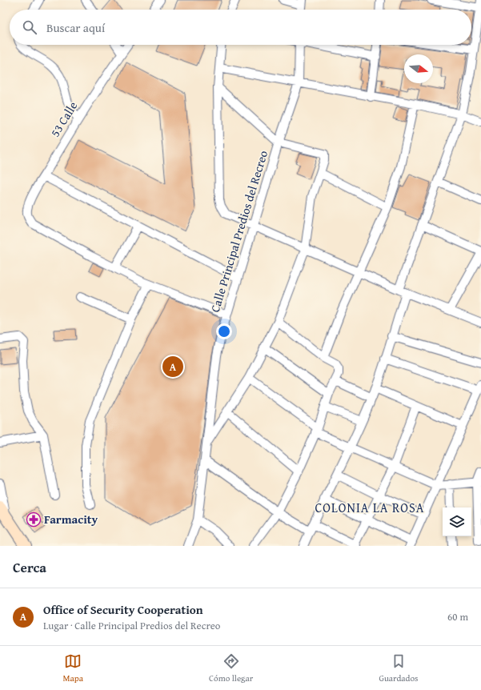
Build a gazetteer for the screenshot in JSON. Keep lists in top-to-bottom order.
{
  "streets": {
    "street": ["53 Calle", "Calle Principal Predios del Recreo"]
  },
  "districts": ["COLONIA LA ROSA"],
  "places": {
    "pharmacy": ["Farmacity"]
  },
  "north": "right",
  "page": {
    "search": "Buscar aquí",
    "pins": "A",
    "heading": "Cerca",
    "list": [
      {
        "mark": "A",
        "name": "Office of Security Cooperation",
        "note": "Lugar · Calle Principal Predios del Recreo",
        "value": "60 m"
      }
    ],
    "nav": ["Mapa", "Cómo llegar", "Guardados"]
  }
}
